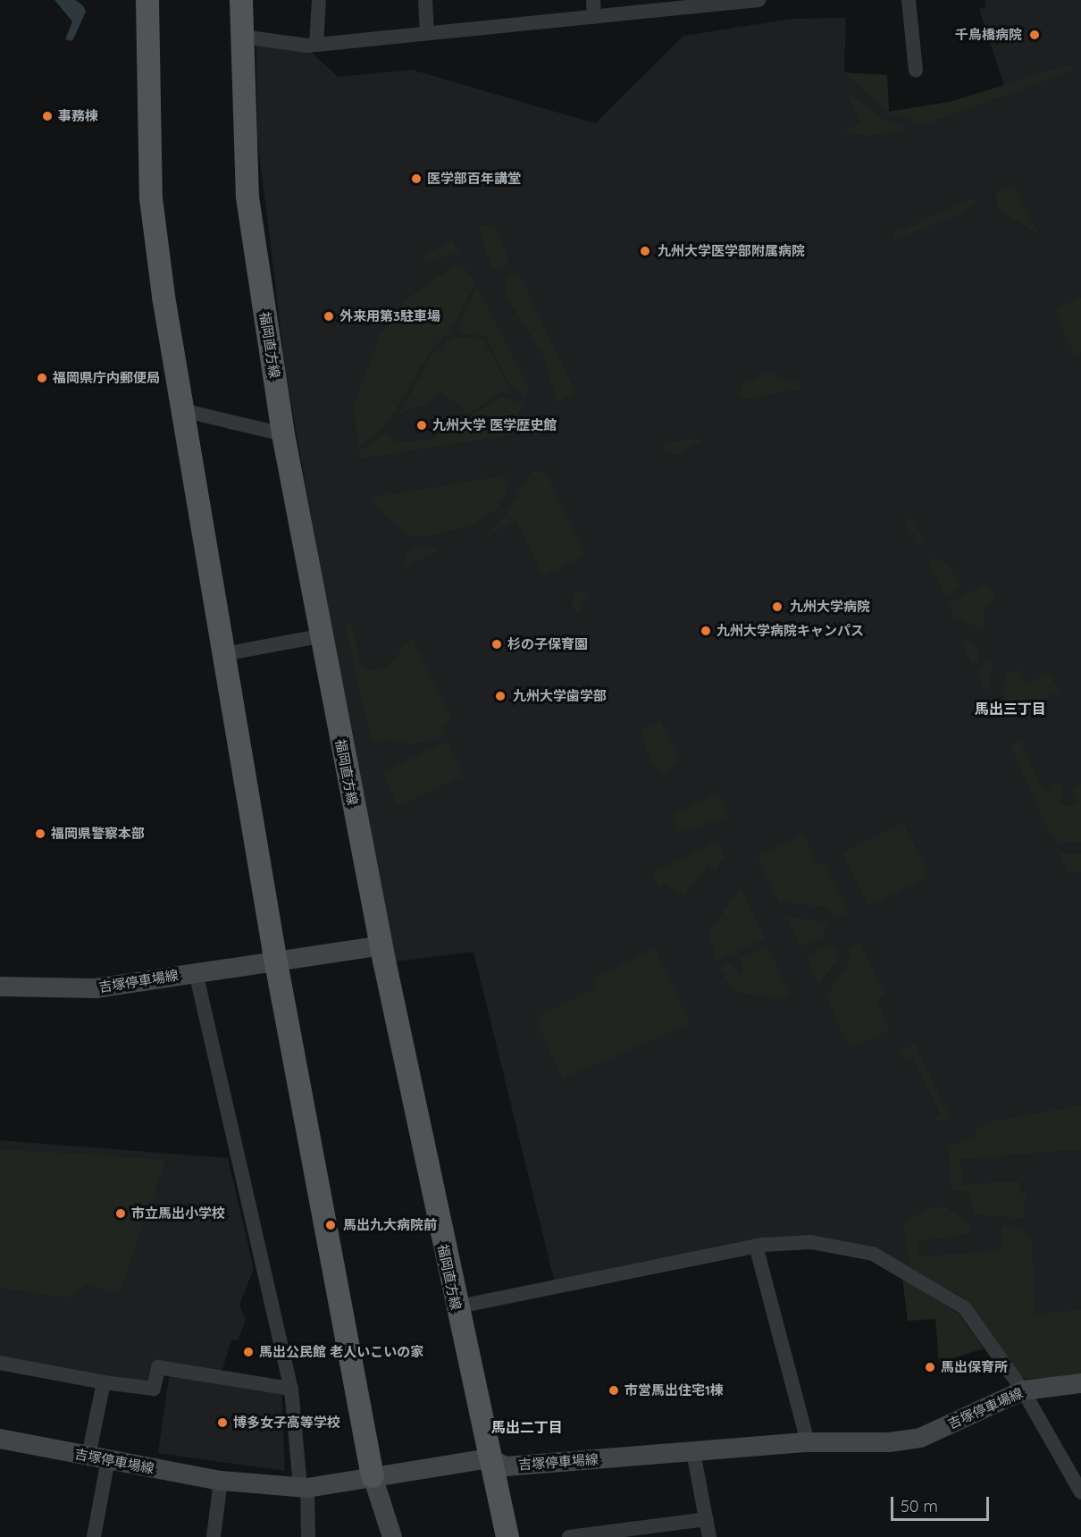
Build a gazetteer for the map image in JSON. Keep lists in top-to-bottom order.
{
  "streets": {
    "main road": ["福岡直方線", "吉塚停車場線"]
  },
  "crossings": [
    ["福岡直方線", "吉塚停車場線"]
  ],
  "districts": ["馬出三丁目", "馬出二丁目"],
  "places": [
    "千鳥橋病院",
    "事務棟",
    "医学部百年講堂",
    "九州大学医学部附属病院",
    "外来用第3駐車場",
    "福岡県庁内郵便局",
    "九州大学 医学歴史館",
    "九州大学病院",
    "九州大学病院キャンパス",
    "杉の子保育園",
    "九州大学歯学部",
    "福岡県警察本部",
    "市立馬出小学校",
    "馬出九大病院前",
    "馬出公民館 老人いこいの家",
    "馬出保育所",
    "市営馬出住宅1棟",
    "博多女子高等学校"
  ],
  "scale_bar": "50 m"
}
